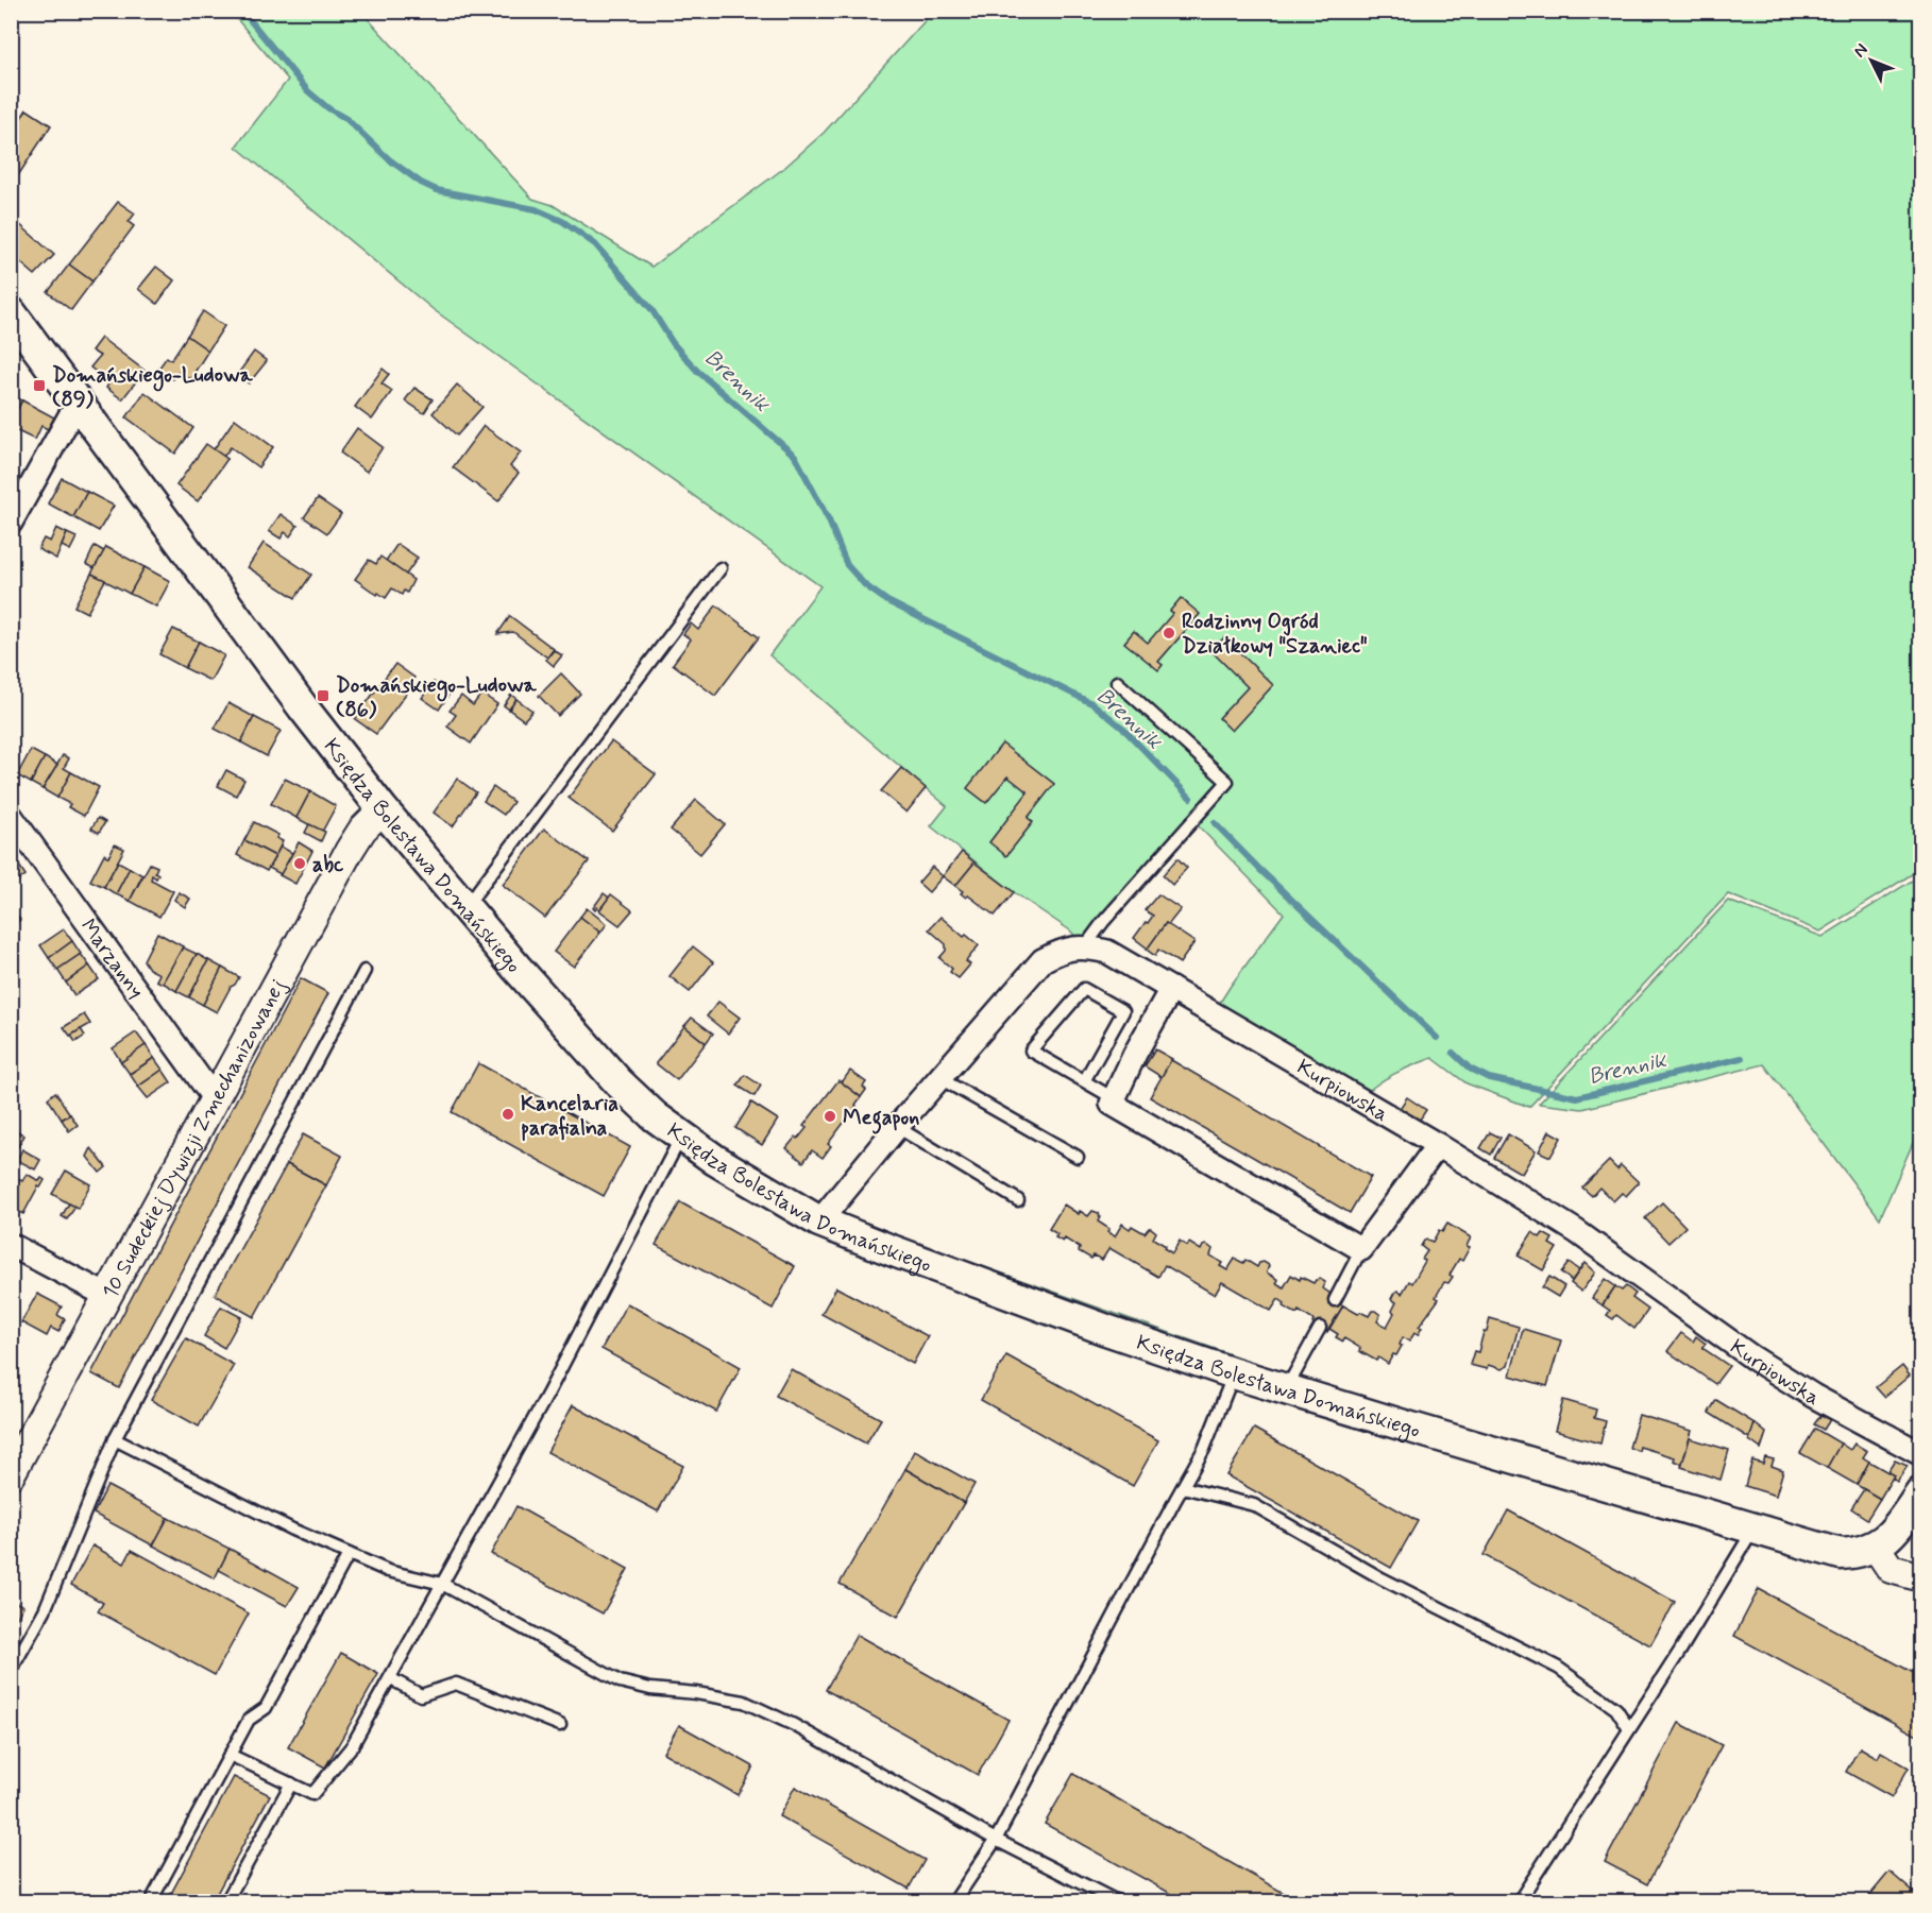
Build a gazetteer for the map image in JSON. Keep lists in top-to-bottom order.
{
  "streets": {
    "main road": ["Księdza Bolesława Domańskiego"],
    "street": ["Marzanny", "Kurpiowska", "10 Sudeckiej Dywizji Zmechanizowanej"]
  },
  "crossings": [
    ["Księdza Bolesława Domańskiego", "10 Sudeckiej Dywizji Zmechanizowanej"],
    ["Marzanny", "10 Sudeckiej Dywizji Zmechanizowanej"]
  ],
  "water": ["Brennik"],
  "places": {
    "transit": ["Domańskiego-Ludowa (89)", "Domańskiego-Ludowa (86)"],
    "other": [
      "Rodzinny Ogród Działkowy \"Szaniec\"",
      "abc",
      "Kancelaria parafialna",
      "Megapon"
    ]
  },
  "north": "top left"
}
